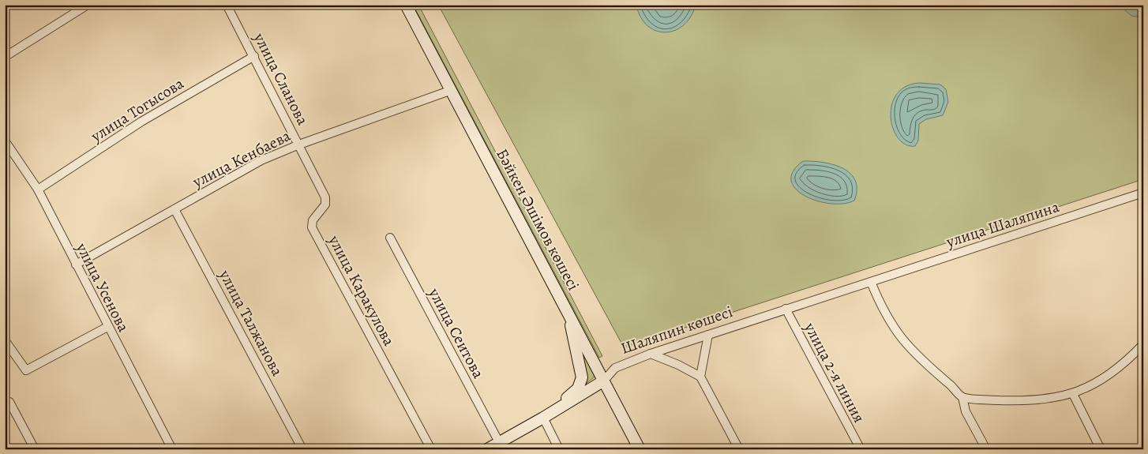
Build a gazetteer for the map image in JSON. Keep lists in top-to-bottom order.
{
  "streets": {
    "main road": ["Бәйкен Әшімов көшесі", "Шаляпин көшесі"],
    "street": [
      "улица Сланова",
      "улица Тогысова",
      "улица Кенбаева",
      "улица Шаляпина",
      "улица Усенова",
      "улица Каракулова",
      "улица Талжанова",
      "улица Сеитова",
      "улица 2-я линия"
    ]
  },
  "crossings": [
    ["улица Сланова", "улица Тогысова"],
    ["улица Сланова", "улица Кенбаева"],
    ["улица Сланова", "улица Каракулова"],
    ["улица Тогысова", "улица Усенова"],
    ["улица Кенбаева", "Бәйкен Әшімов көшесі"],
    ["улица Кенбаева", "улица Усенова"],
    ["улица Кенбаева", "улица Каракулова"],
    ["улица Кенбаева", "улица Талжанова"],
    ["Бәйкен Әшімов көшесі", "Шаляпин көшесі"],
    ["улица Шаляпина", "Шаляпин көшесі"],
    ["Шаляпин көшесі", "улица Сеитова"],
    ["Шаляпин көшесі", "улица 2-я линия"]
  ]
}
